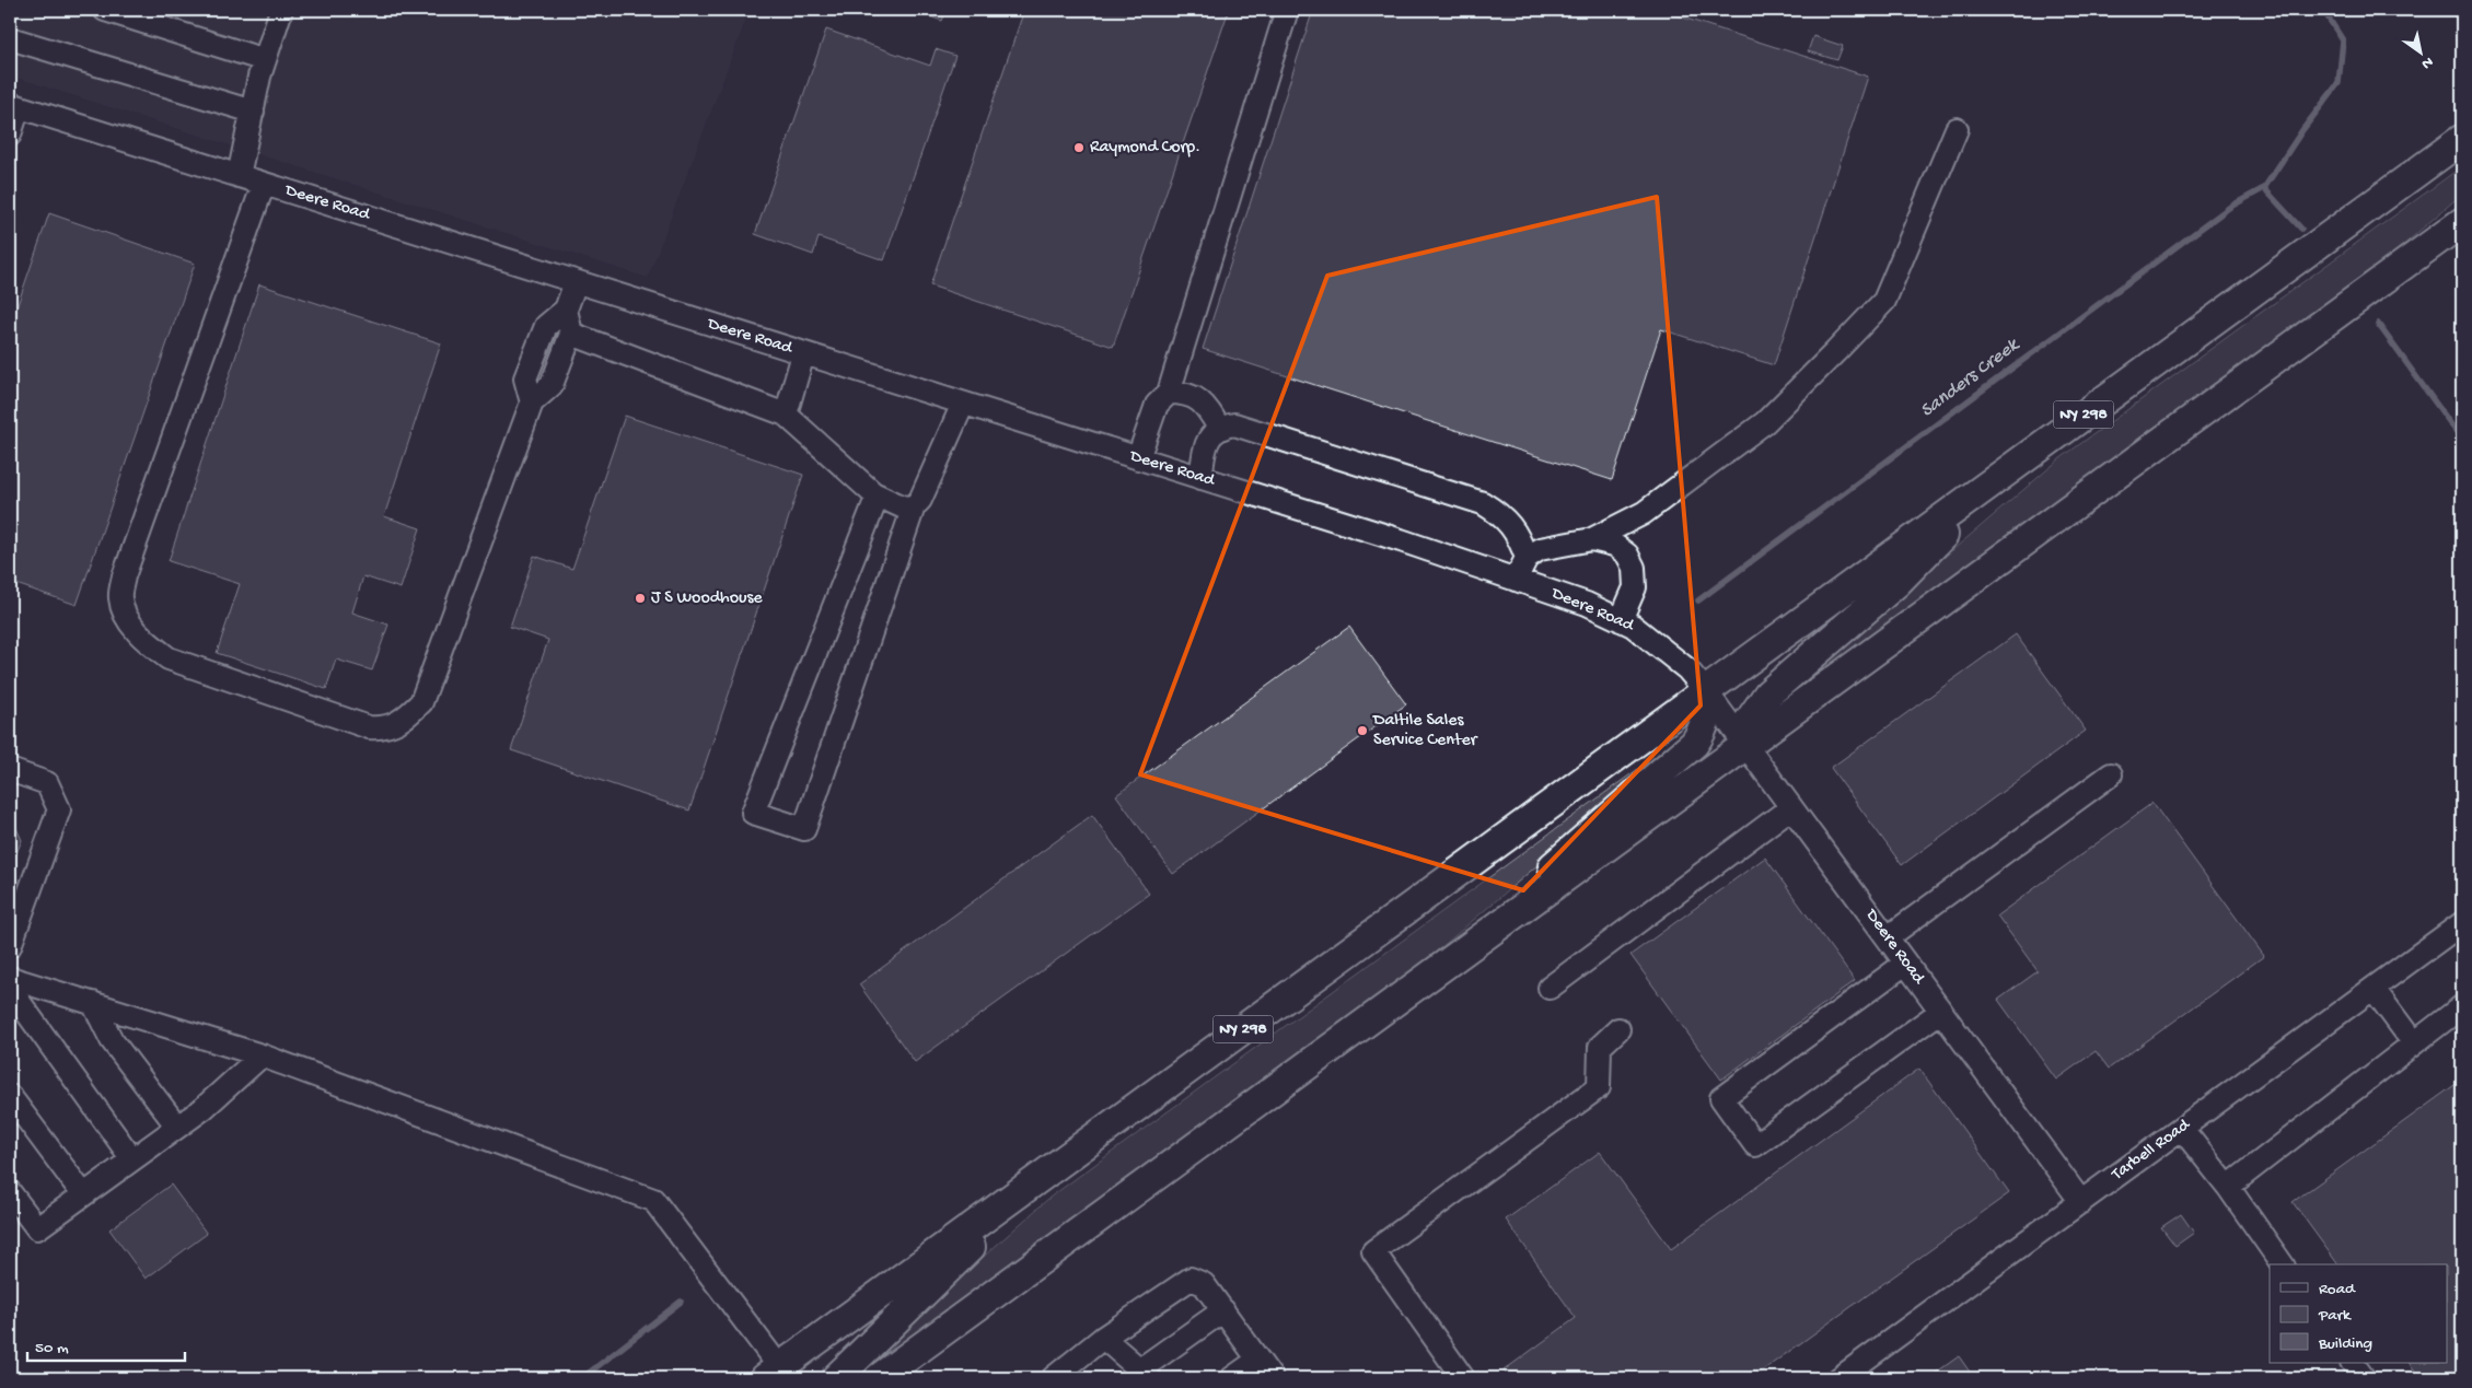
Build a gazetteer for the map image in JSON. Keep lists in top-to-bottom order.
{
  "streets": {
    "main road": ["NY 298"],
    "street": ["Deere Road", "Tarbell Road"]
  },
  "crossings": [
    ["Deere Road", "NY 298"],
    ["Deere Road", "Tarbell Road"]
  ],
  "water": ["Sanders Creek"],
  "places": ["Raymond Corp.", "J S Woodhouse", "Daltile Sales Service Center"],
  "legend": ["Road", "Park", "Building"],
  "scale_bar": "50 m",
  "north": "bottom right"
}
